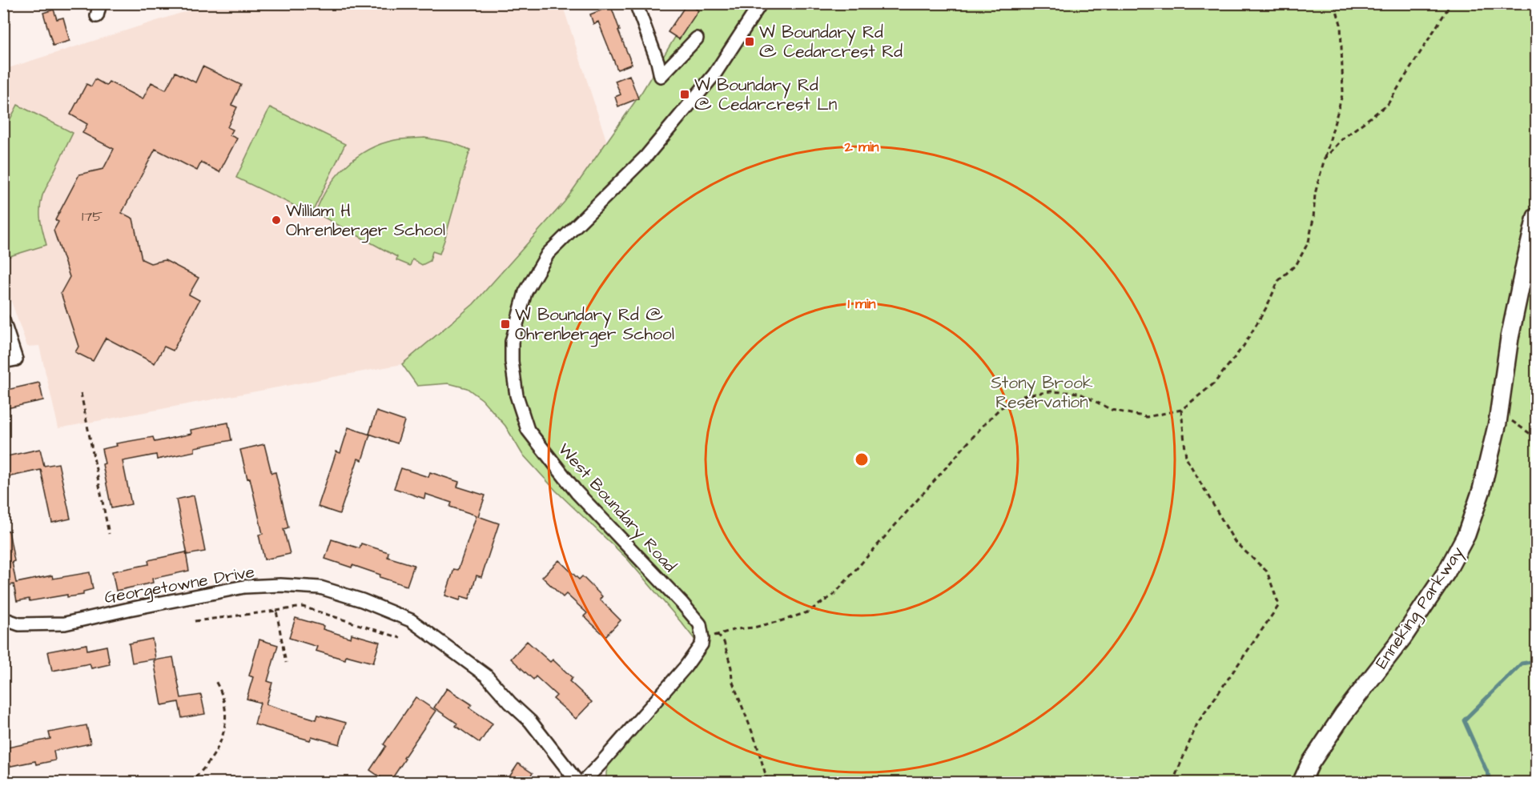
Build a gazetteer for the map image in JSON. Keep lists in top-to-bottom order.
{
  "streets": {
    "main road": ["Enneking Parkway"],
    "street": ["West Boundary Road", "Georgetowne Drive"]
  },
  "parks": ["Stony Brook Reservation"],
  "places": {
    "transit": ["W Boundary Rd @ Cedarcrest Rd", "W Boundary Rd @ Cedarcrest Ln", "W Boundary Rd @ Ohrenberger School"],
    "other": ["William H Ohrenberger School"]
  },
  "house_numbers": ["175"],
  "rings": ["2 min", "1 min"]
}
